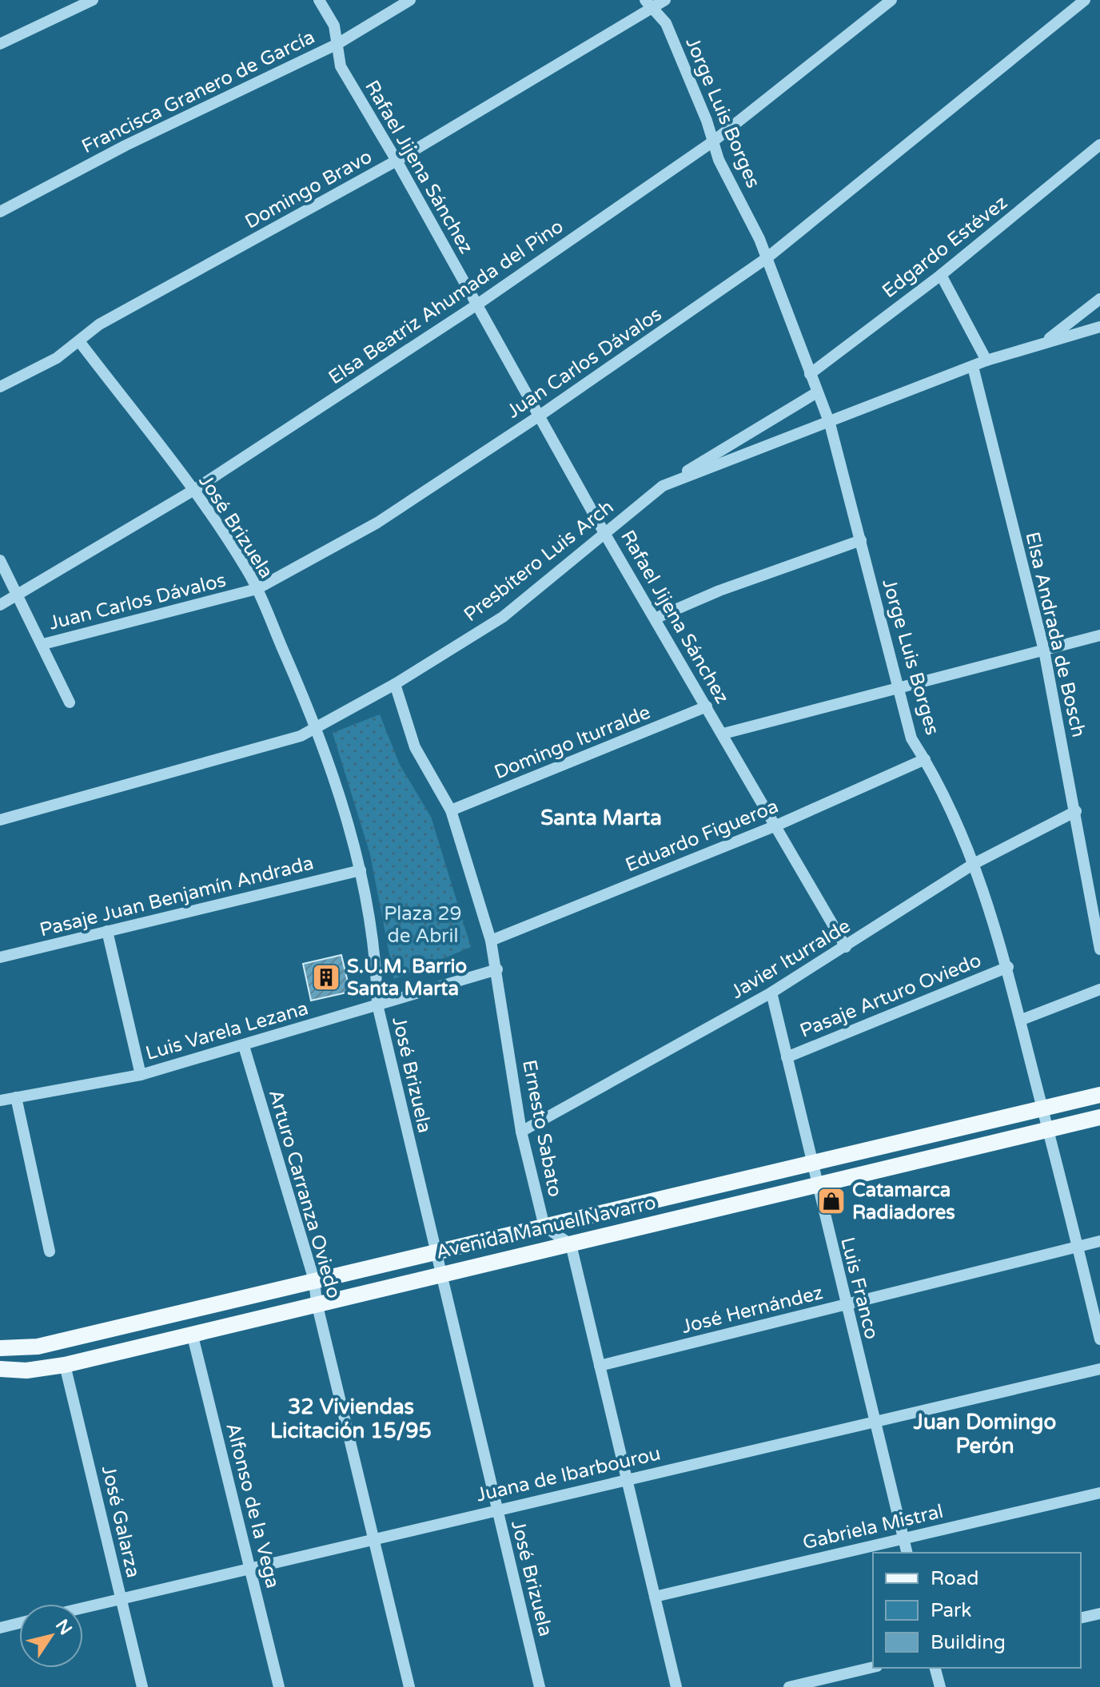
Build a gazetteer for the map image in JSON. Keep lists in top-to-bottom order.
{
  "streets": {
    "main road": ["Avenida Manuel Navarro"],
    "street": [
      "Francisca Granero de García",
      "Jorge Luis Borges",
      "Rafael Jijena Sánchez",
      "Domingo Bravo",
      "Edgardo Estévez",
      "Elsa Beatriz Ahumada del Pino",
      "Juan Carlos Dávalos",
      "José Brizuela",
      "Presbítero Luis Arch",
      "Elsa Andrada de Bosch",
      "Domingo Iturralde",
      "Eduardo Figueroa",
      "Pasaje Juan Benjamín Andrada",
      "Javier Iturralde",
      "Pasaje Arturo Oviedo",
      "Luis Varela Lezana",
      "Ernesto Sabato",
      "Arturo Carranza Oviedo",
      "Luis Franco",
      "José Hernández",
      "Juana de Ibarbourou",
      "Alfonso de la Vega",
      "José Galarza",
      "Gabriela Mistral"
    ]
  },
  "crossings": [
    ["Francisca Granero de García", "Rafael Jijena Sánchez"],
    ["Jorge Luis Borges", "Domingo Bravo"],
    ["Jorge Luis Borges", "Edgardo Estévez"],
    ["Jorge Luis Borges", "Elsa Beatriz Ahumada del Pino"],
    ["Jorge Luis Borges", "Juan Carlos Dávalos"],
    ["Jorge Luis Borges", "Presbítero Luis Arch"],
    ["Jorge Luis Borges", "Eduardo Figueroa"],
    ["Jorge Luis Borges", "Javier Iturralde"],
    ["Jorge Luis Borges", "Pasaje Arturo Oviedo"],
    ["Jorge Luis Borges", "Avenida Manuel Navarro"],
    ["Jorge Luis Borges", "José Hernández"],
    ["Rafael Jijena Sánchez", "Domingo Bravo"],
    ["Rafael Jijena Sánchez", "Elsa Beatriz Ahumada del Pino"],
    ["Rafael Jijena Sánchez", "Juan Carlos Dávalos"],
    ["Rafael Jijena Sánchez", "Presbítero Luis Arch"],
    ["Rafael Jijena Sánchez", "Domingo Iturralde"],
    ["Rafael Jijena Sánchez", "Eduardo Figueroa"],
    ["Rafael Jijena Sánchez", "Javier Iturralde"],
    ["Domingo Bravo", "José Brizuela"],
    ["Elsa Beatriz Ahumada del Pino", "José Brizuela"],
    ["Juan Carlos Dávalos", "José Brizuela"],
    ["José Brizuela", "Presbítero Luis Arch"],
    ["José Brizuela", "Pasaje Juan Benjamín Andrada"],
    ["José Brizuela", "Luis Varela Lezana"],
    ["José Brizuela", "Avenida Manuel Navarro"],
    ["José Brizuela", "Juana de Ibarbourou"],
    ["Presbítero Luis Arch", "Elsa Andrada de Bosch"],
    ["Presbítero Luis Arch", "Ernesto Sabato"],
    ["Elsa Andrada de Bosch", "Javier Iturralde"],
    ["Domingo Iturralde", "Ernesto Sabato"],
    ["Eduardo Figueroa", "Ernesto Sabato"],
    ["Javier Iturralde", "Ernesto Sabato"],
    ["Javier Iturralde", "Luis Franco"],
    ["Pasaje Arturo Oviedo", "Luis Franco"],
    ["Luis Varela Lezana", "Ernesto Sabato"],
    ["Luis Varela Lezana", "Arturo Carranza Oviedo"],
    ["Ernesto Sabato", "Avenida Manuel Navarro"],
    ["Arturo Carranza Oviedo", "Avenida Manuel Navarro"],
    ["Arturo Carranza Oviedo", "Juana de Ibarbourou"],
    ["Avenida Manuel Navarro", "Luis Franco"],
    ["Avenida Manuel Navarro", "Alfonso de la Vega"],
    ["Avenida Manuel Navarro", "José Galarza"],
    ["Luis Franco", "José Hernández"],
    ["Luis Franco", "Juana de Ibarbourou"],
    ["Luis Franco", "Gabriela Mistral"],
    ["Juana de Ibarbourou", "Alfonso de la Vega"],
    ["Juana de Ibarbourou", "José Galarza"]
  ],
  "districts": ["Santa Marta", "32 Viviendas Licitación 15/95", "Juan Domingo Perón"],
  "parks": ["Plaza 29 de Abril"],
  "places": {
    "building": ["S.U.M. Barrio Santa Marta"],
    "shop": ["Catamarca Radiadores"]
  },
  "legend": ["Road", "Park", "Building"],
  "north": "top right"
}
